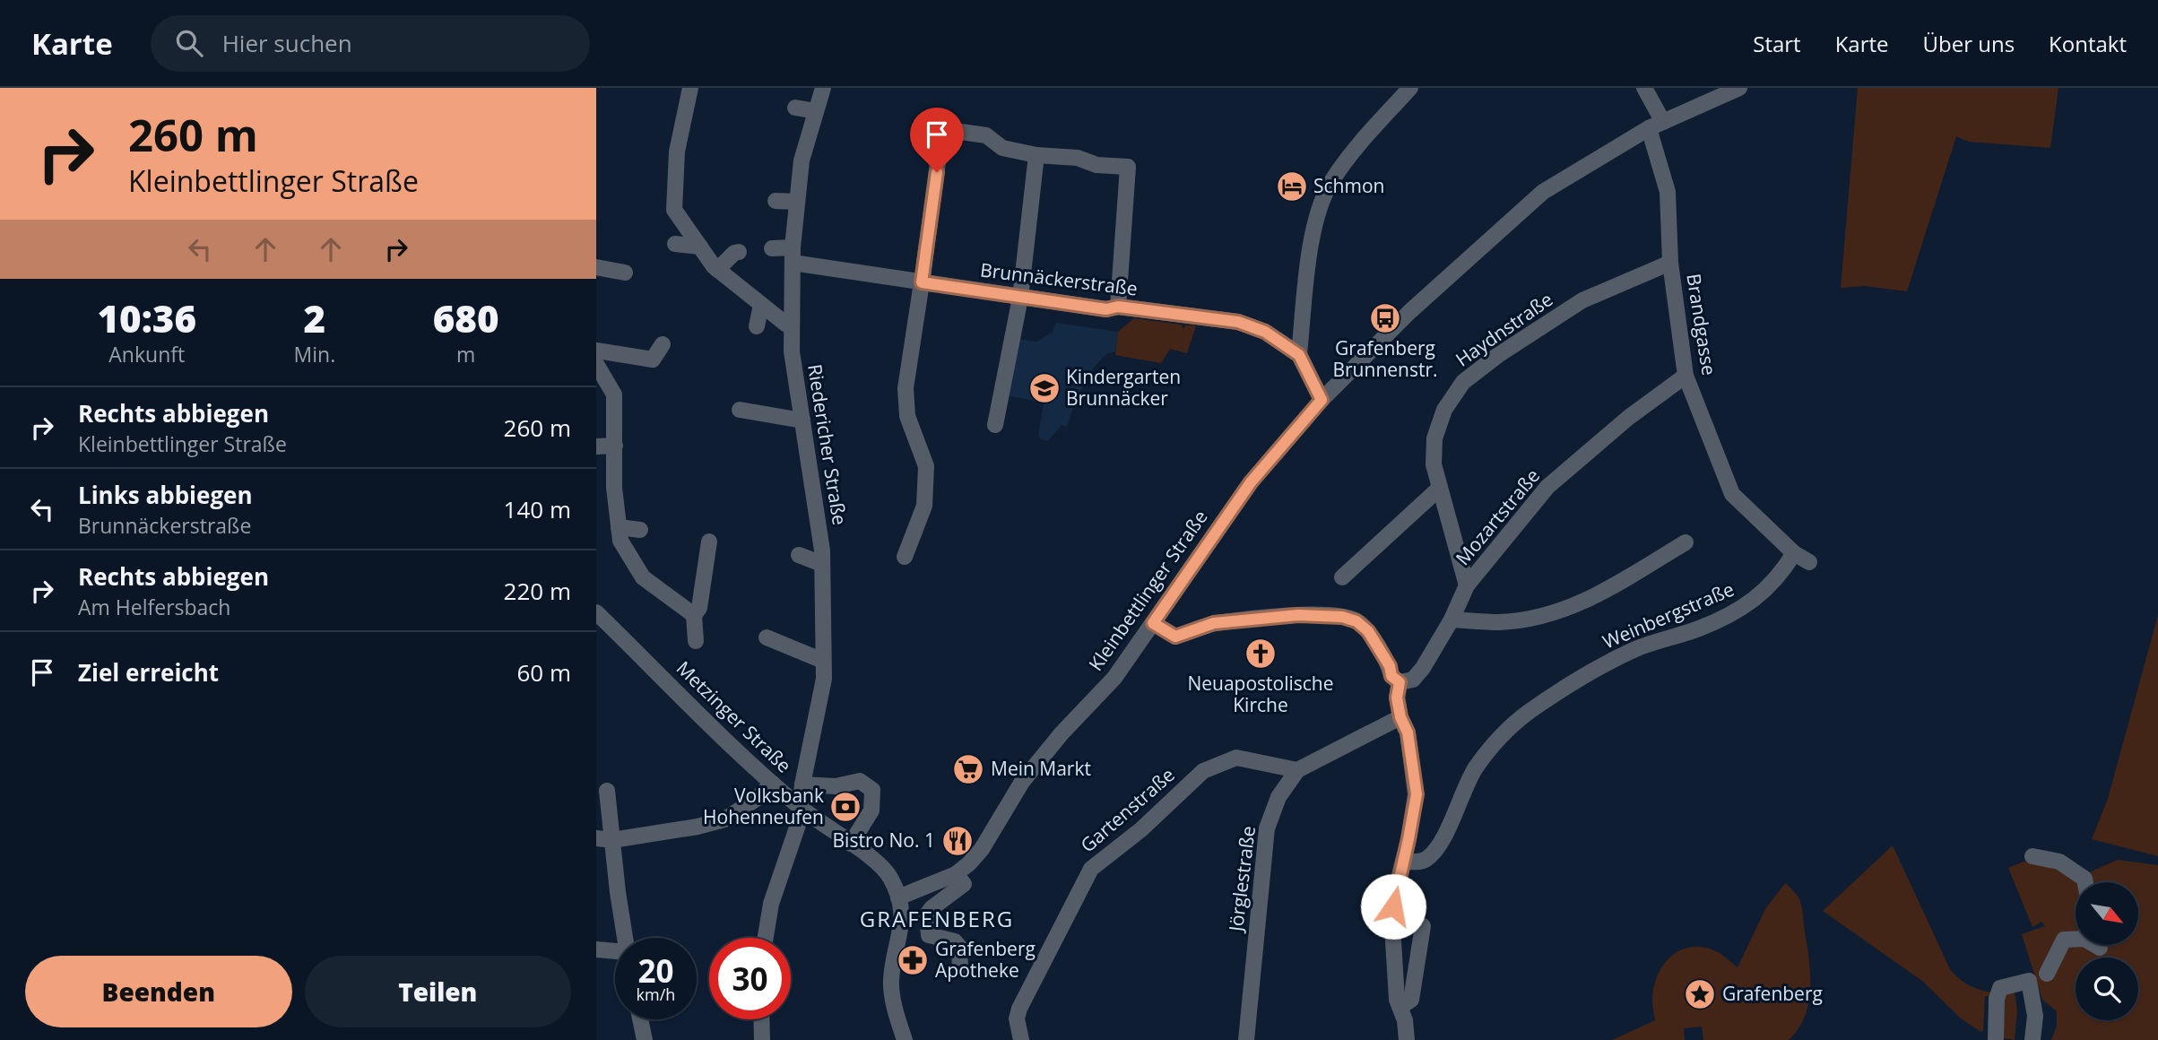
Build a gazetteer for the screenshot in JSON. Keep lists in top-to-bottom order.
{
  "streets": {
    "street": [
      "Brunnäckerstraße",
      "Brandgasse",
      "Haydnstraße",
      "Riedericher Straße",
      "Mozartstraße",
      "Kleinbettlinger Straße",
      "Weinbergstraße",
      "Metzinger Straße",
      "Gartenstraße",
      "Jörglestraße"
    ]
  },
  "crossings": [
    ["Brunnäckerstraße", "Riedericher Straße"],
    ["Brunnäckerstraße", "Kleinbettlinger Straße"],
    ["Brandgasse", "Haydnstraße"],
    ["Brandgasse", "Mozartstraße"],
    ["Brandgasse", "Kleinbettlinger Straße"],
    ["Brandgasse", "Weinbergstraße"],
    ["Haydnstraße", "Mozartstraße"],
    ["Riedericher Straße", "Metzinger Straße"],
    ["Kleinbettlinger Straße", "Metzinger Straße"],
    ["Gartenstraße", "Jörglestraße"]
  ],
  "districts": ["GRAFENBERG"],
  "places": {
    "hotel": ["Schmon"],
    "bus stop": ["Grafenberg Brunnenstr."],
    "school or university": ["Kindergarten Brunnäcker"],
    "church": ["Neuapostolische Kirche"],
    "supermarket": ["Mein Markt"],
    "bank": ["Volksbank Hohenneufen"],
    "restaurant": ["Bistro No. 1"],
    "pharmacy": ["Grafenberg Apotheke"],
    "place": ["Grafenberg"]
  },
  "north": "bottom right",
  "page": {
    "header": "Karte",
    "search": "Hier suchen",
    "nav": [
      "Start",
      "Karte",
      "Über uns",
      "Kontakt"
    ],
    "turn": ["260 m", "Kleinbettlinger Straße"],
    "eta": [
      "10:36",
      "Ankunft",
      "2",
      "Min.",
      "680",
      "m"
    ],
    "list": [
      {
        "name": "Rechts abbiegen",
        "note": "Kleinbettlinger Straße",
        "value": "260 m"
      },
      {
        "name": "Links abbiegen",
        "note": "Brunnäckerstraße",
        "value": "140 m"
      },
      {
        "name": "Rechts abbiegen",
        "note": "Am Helfersbach",
        "value": "220 m"
      },
      {
        "name": "Ziel erreicht",
        "value": "60 m"
      }
    ],
    "speed": "20 km/h",
    "limit": "30",
    "buttons": ["Beenden", "Teilen"]
  }
}
